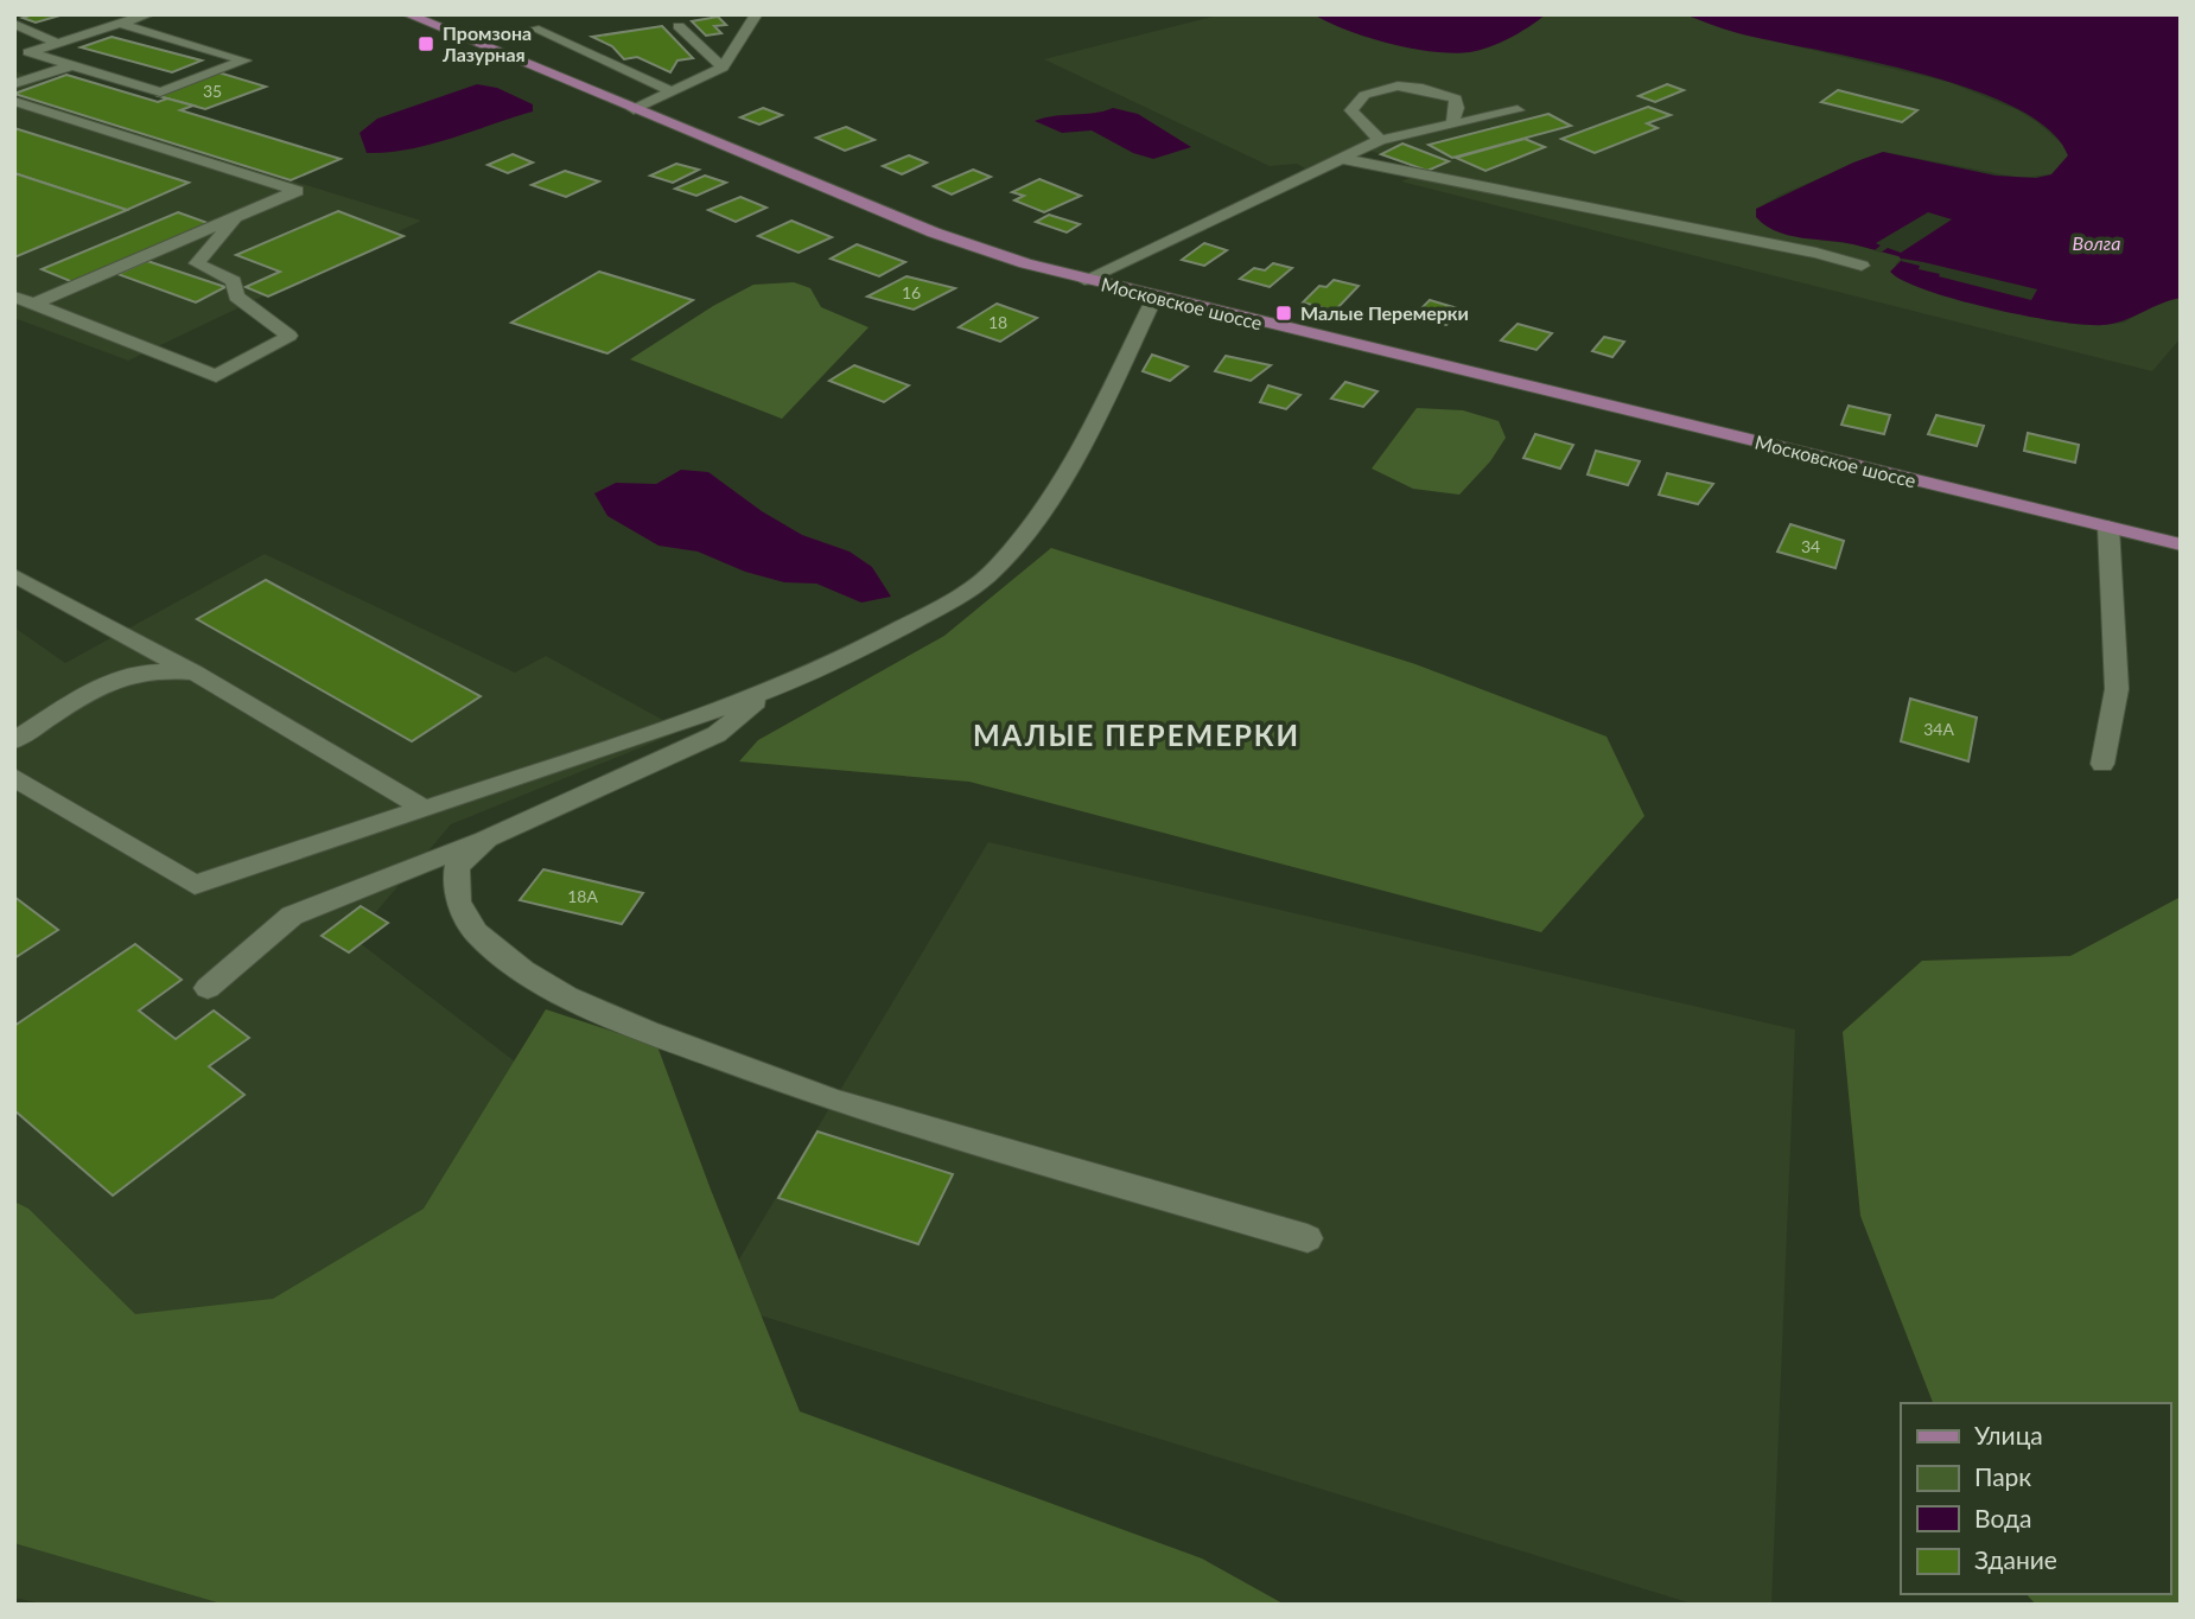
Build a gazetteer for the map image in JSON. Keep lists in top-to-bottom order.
{
  "streets": {
    "main road": ["Московское шоссе"]
  },
  "districts": ["МАЛЫЕ ПЕРЕМЕРКИ"],
  "water": ["Волга"],
  "places": {
    "transit": ["Промзона Лазурная", "Малые Перемерки"]
  },
  "house_numbers": [
    "35",
    "16",
    "18",
    "34",
    "34А",
    "18А"
  ],
  "legend": [
    "Улица",
    "Парк",
    "Вода",
    "Здание"
  ]
}
